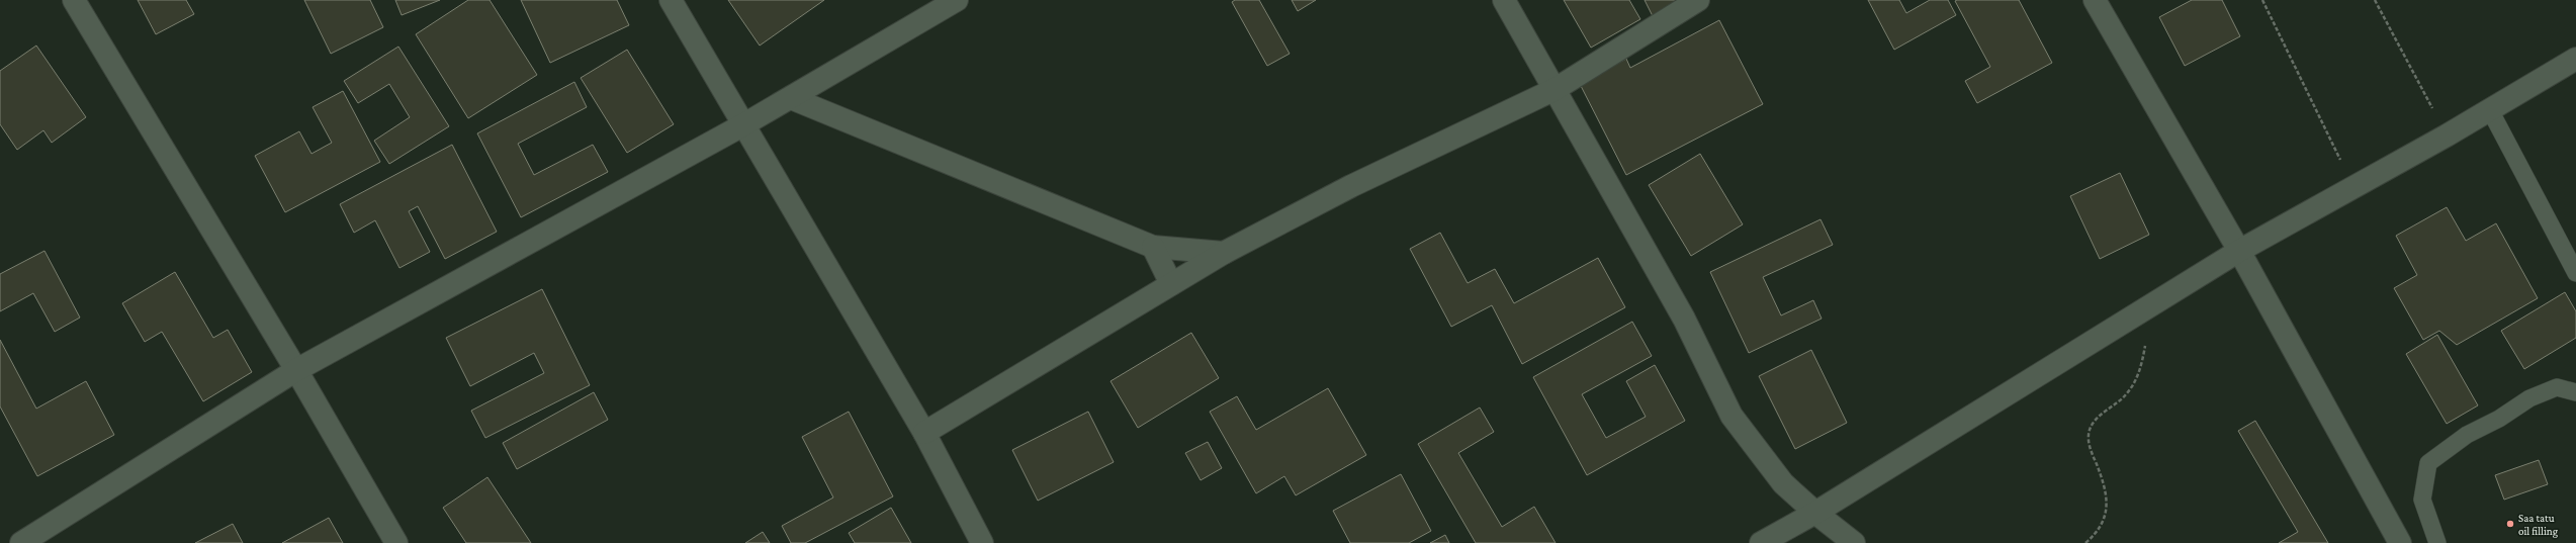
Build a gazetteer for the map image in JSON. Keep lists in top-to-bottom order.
{
  "places": ["Saa tatu oil filling"]
}
